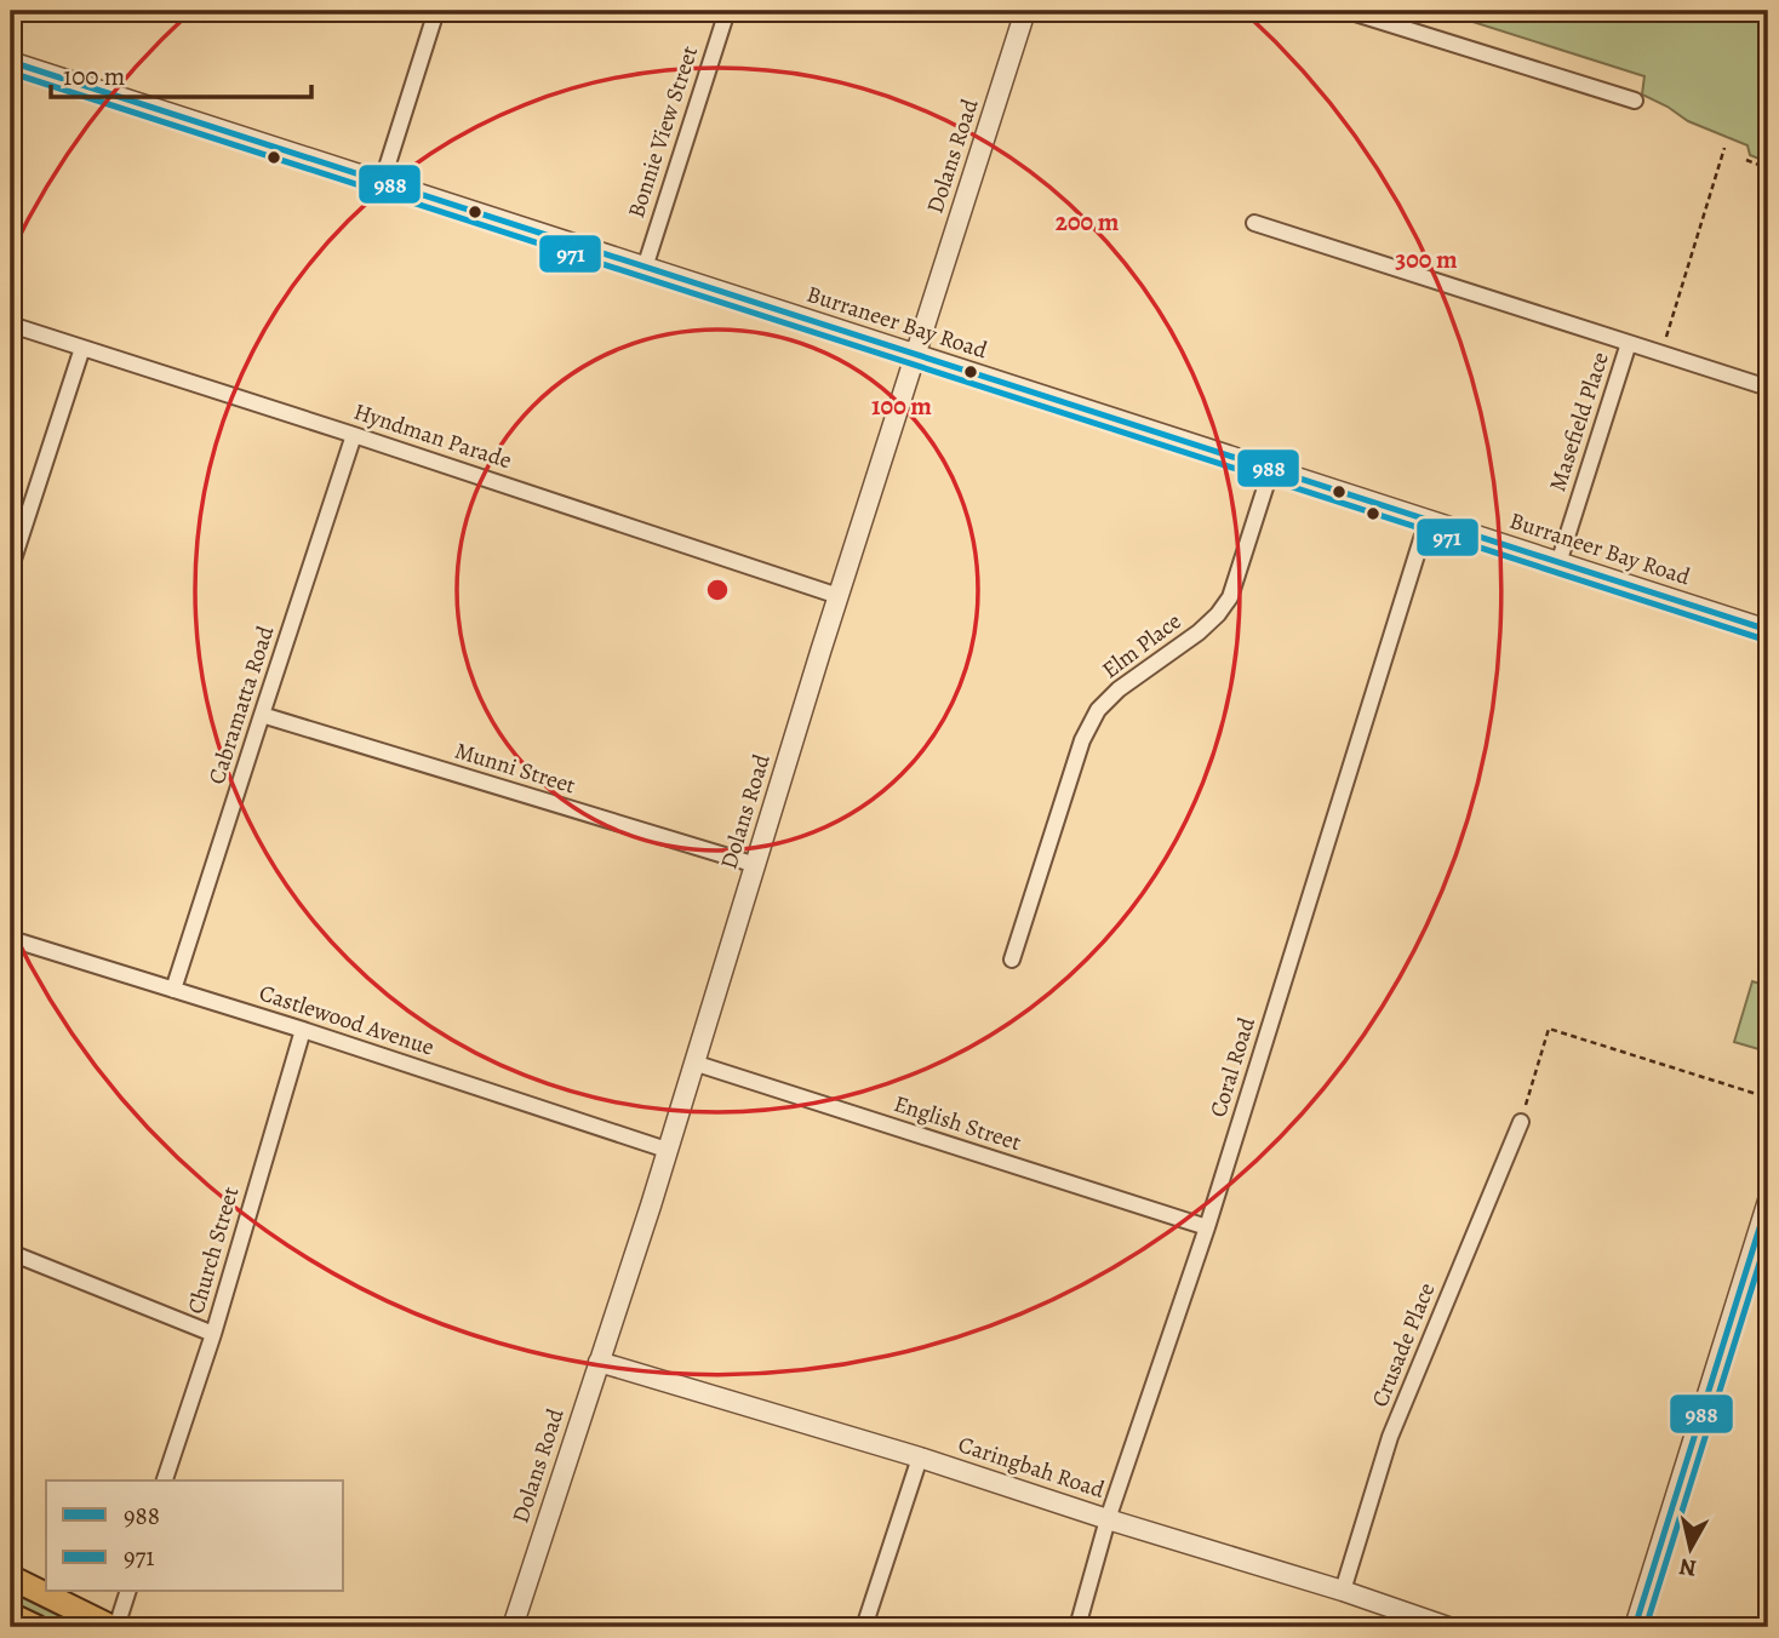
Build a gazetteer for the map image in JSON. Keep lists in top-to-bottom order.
{
  "streets": {
    "street": [
      "Bonnie View Street",
      "Dolans Road",
      "Burraneer Bay Road",
      "Masefield Place",
      "Hyndman Parade",
      "Elm Place",
      "Cabramatta Road",
      "Munni Street",
      "Castlewood Avenue",
      "Coral Road",
      "English Street",
      "Church Street",
      "Crusade Place",
      "Caringbah Road"
    ]
  },
  "crossings": [
    ["Bonnie View Street", "Burraneer Bay Road"],
    ["Dolans Road", "Burraneer Bay Road"],
    ["Dolans Road", "Hyndman Parade"],
    ["Dolans Road", "Munni Street"],
    ["Dolans Road", "Castlewood Avenue"],
    ["Dolans Road", "English Street"],
    ["Dolans Road", "Caringbah Road"],
    ["Burraneer Bay Road", "Masefield Place"],
    ["Burraneer Bay Road", "Elm Place"],
    ["Burraneer Bay Road", "Coral Road"],
    ["Hyndman Parade", "Cabramatta Road"],
    ["Cabramatta Road", "Munni Street"],
    ["Cabramatta Road", "Castlewood Avenue"],
    ["Castlewood Avenue", "Church Street"],
    ["Coral Road", "English Street"],
    ["Coral Road", "Caringbah Road"],
    ["Crusade Place", "Caringbah Road"]
  ],
  "lines": ["transit line 988", "transit line 971"],
  "legend": ["988", "971"],
  "scale_bar": "100 m",
  "north": "bottom",
  "rings": ["200 m", "300 m", "100 m"]
}
